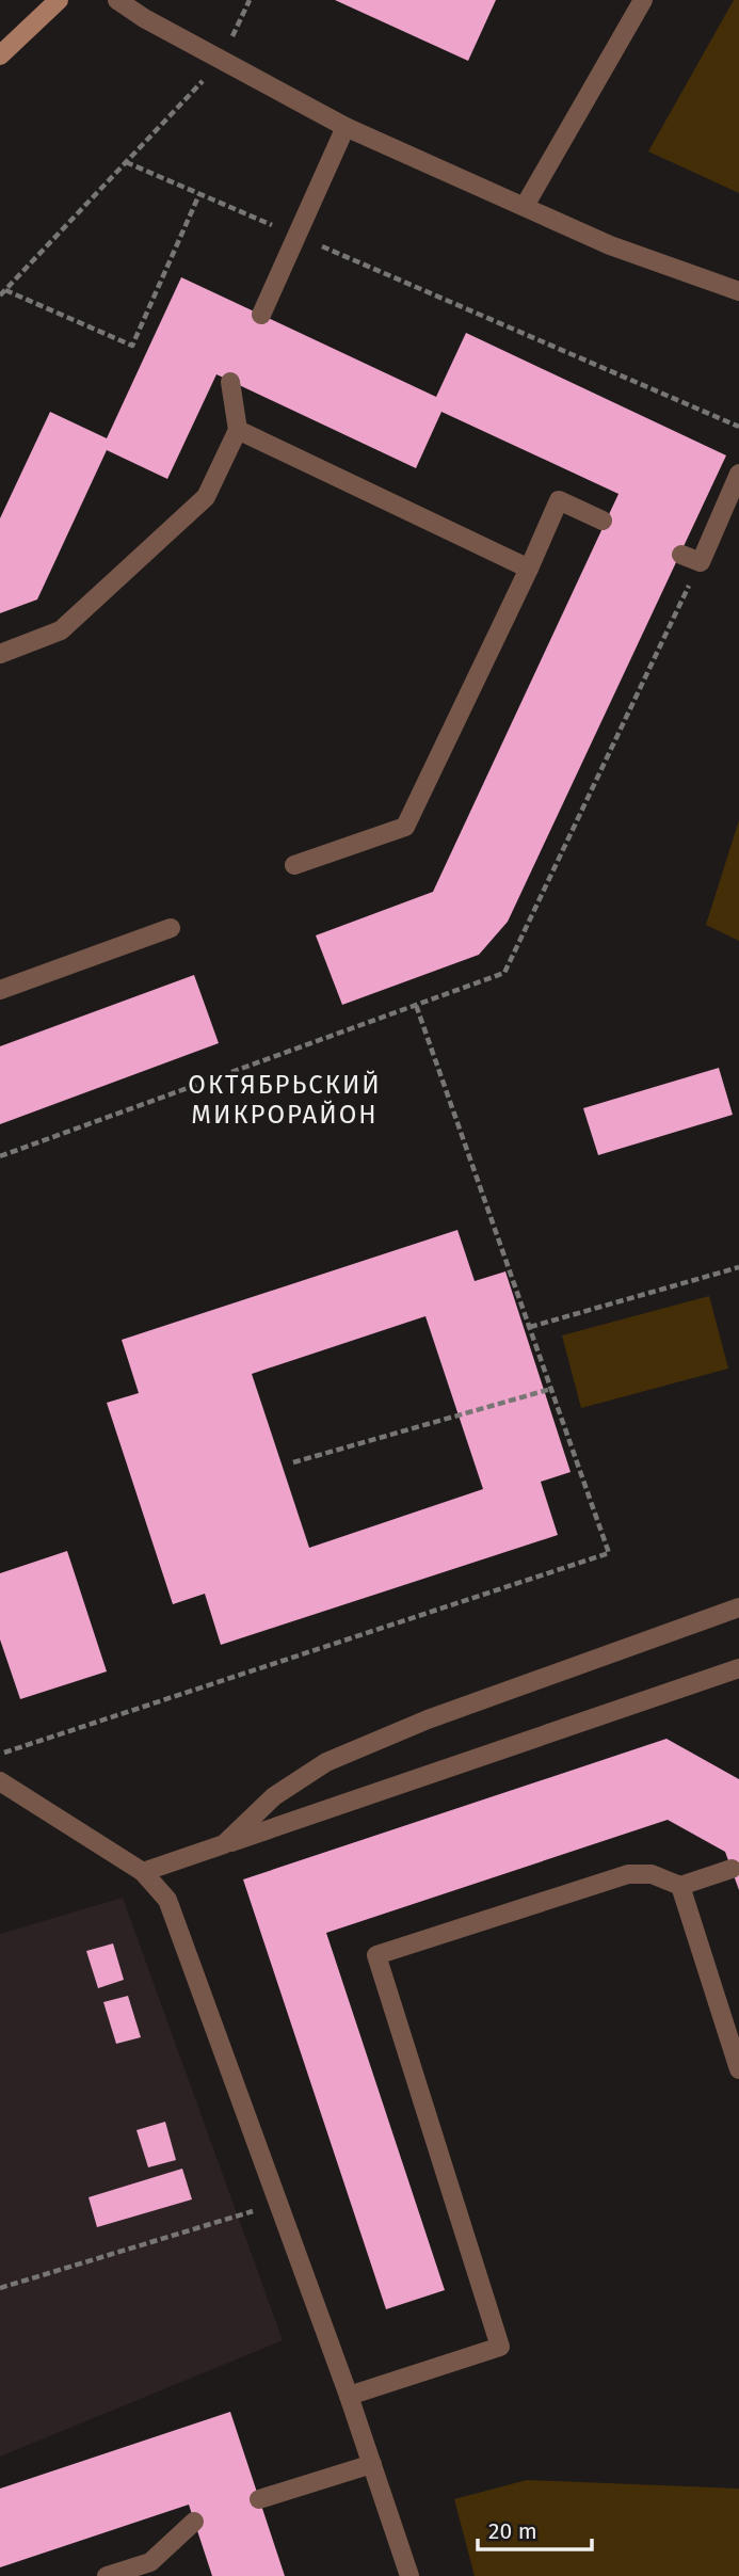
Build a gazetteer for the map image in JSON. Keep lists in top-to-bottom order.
{
  "districts": ["ОКТЯБРЬСКИЙ МИКРОРАЙОН"],
  "scale_bar": "20 m"
}
